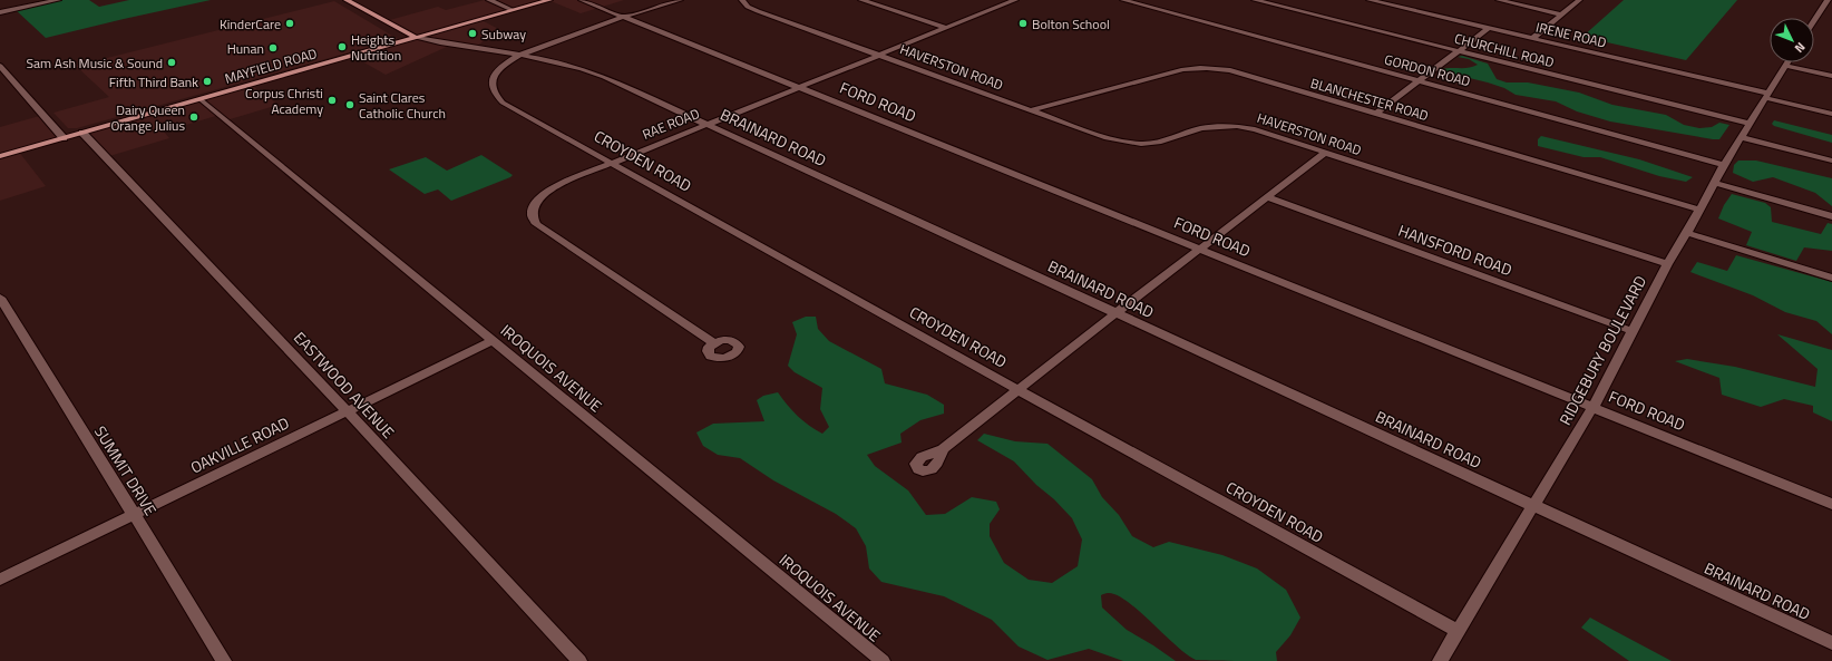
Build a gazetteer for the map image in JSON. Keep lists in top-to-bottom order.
{
  "streets": {
    "main road": ["MAYFIELD ROAD", "BRAINARD ROAD"],
    "street": [
      "IRENE ROAD",
      "CHURCHILL ROAD",
      "HAVERSTON ROAD",
      "GORDON ROAD",
      "BLANCHESTER ROAD",
      "FORD ROAD",
      "RAE ROAD",
      "CROYDEN ROAD",
      "HANSFORD ROAD",
      "RIDGEBURY BOULEVARD",
      "IROQUOIS AVENUE",
      "EASTWOOD AVENUE",
      "OAKVILLE ROAD",
      "SUMMIT DRIVE"
    ]
  },
  "crossings": [
    ["IRENE ROAD", "RIDGEBURY BOULEVARD"],
    ["CHURCHILL ROAD", "RIDGEBURY BOULEVARD"],
    ["MAYFIELD ROAD", "BRAINARD ROAD"],
    ["MAYFIELD ROAD", "IROQUOIS AVENUE"],
    ["MAYFIELD ROAD", "EASTWOOD AVENUE"],
    ["HAVERSTON ROAD", "BLANCHESTER ROAD"],
    ["HAVERSTON ROAD", "RAE ROAD"],
    ["HAVERSTON ROAD", "RIDGEBURY BOULEVARD"],
    ["GORDON ROAD", "RIDGEBURY BOULEVARD"],
    ["BLANCHESTER ROAD", "RIDGEBURY BOULEVARD"],
    ["FORD ROAD", "RAE ROAD"],
    ["FORD ROAD", "RIDGEBURY BOULEVARD"],
    ["RAE ROAD", "BRAINARD ROAD"],
    ["RAE ROAD", "CROYDEN ROAD"],
    ["BRAINARD ROAD", "CROYDEN ROAD"],
    ["BRAINARD ROAD", "RIDGEBURY BOULEVARD"],
    ["CROYDEN ROAD", "RIDGEBURY BOULEVARD"],
    ["HANSFORD ROAD", "RIDGEBURY BOULEVARD"],
    ["IROQUOIS AVENUE", "OAKVILLE ROAD"],
    ["EASTWOOD AVENUE", "OAKVILLE ROAD"],
    ["OAKVILLE ROAD", "SUMMIT DRIVE"]
  ],
  "places": [
    "KinderCare",
    "Bolton School",
    "Subway",
    "Heights Nutrition",
    "Hunan",
    "Sam Ash Music & Sound",
    "Fifth Third Bank",
    "Corpus Christi Academy",
    "Saint Clares Catholic Church",
    "Dairy Queen Orange Julius"
  ],
  "north": "bottom right"
}
